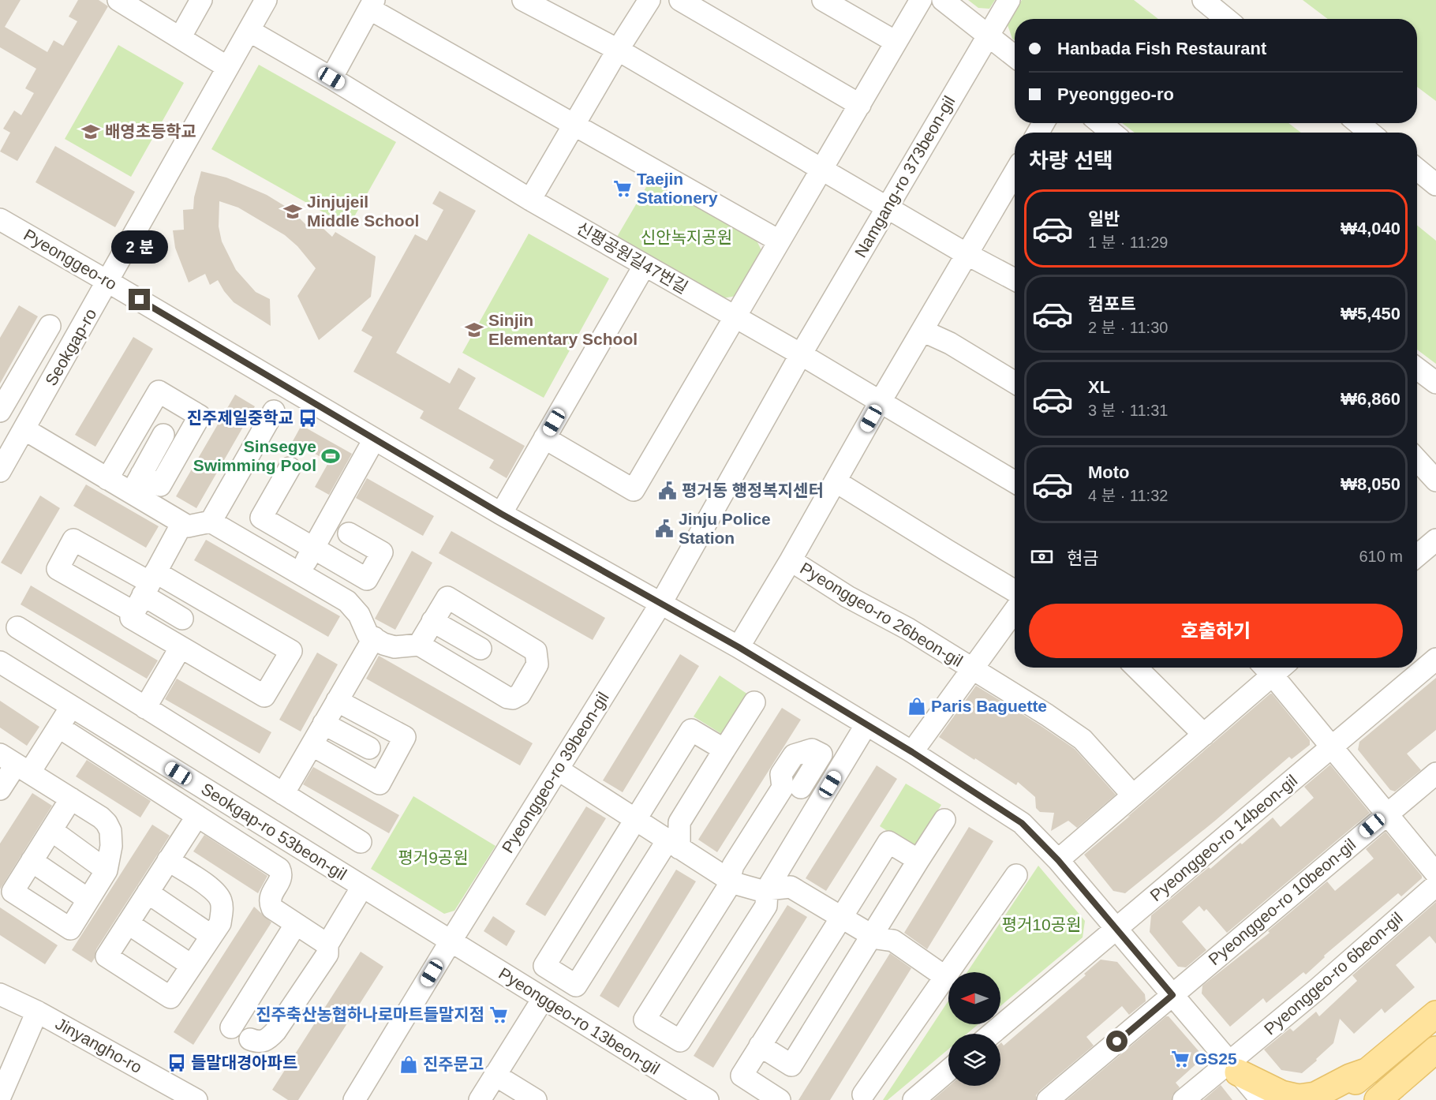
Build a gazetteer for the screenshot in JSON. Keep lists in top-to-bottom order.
{
  "streets": {
    "street": [
      "Namgang-ro 373beon-gil",
      "신평공원길47번길",
      "Pyeonggeo-ro",
      "Seokgap-ro",
      "Pyeonggeo-ro 26beon-gil",
      "Pyeonggeo-ro 39beon-gil",
      "Seokgap-ro 53beon-gil",
      "Pyeonggeo-ro 14beon-gil",
      "Pyeonggeo-ro 10beon-gil",
      "Pyeonggeo-ro 6beon-gil",
      "Pyeonggeo-ro 13beon-gil",
      "Jinyangho-ro"
    ]
  },
  "crossings": [
    ["Namgang-ro 373beon-gil", "신평공원길47번길"],
    ["Namgang-ro 373beon-gil", "Pyeonggeo-ro"],
    ["Namgang-ro 373beon-gil", "Pyeonggeo-ro 39beon-gil"],
    ["신평공원길47번길", "Seokgap-ro"],
    ["Pyeonggeo-ro", "Seokgap-ro"],
    ["Pyeonggeo-ro", "Pyeonggeo-ro 26beon-gil"],
    ["Pyeonggeo-ro", "Pyeonggeo-ro 39beon-gil"],
    ["Pyeonggeo-ro", "Pyeonggeo-ro 14beon-gil"],
    ["Pyeonggeo-ro", "Pyeonggeo-ro 10beon-gil"],
    ["Pyeonggeo-ro", "Pyeonggeo-ro 6beon-gil"],
    ["Pyeonggeo-ro 39beon-gil", "Seokgap-ro 53beon-gil"],
    ["Pyeonggeo-ro 39beon-gil", "Pyeonggeo-ro 13beon-gil"],
    ["Seokgap-ro 53beon-gil", "Pyeonggeo-ro 13beon-gil"]
  ],
  "parks": ["신안녹지공원", "평거9공원", "평거10공원"],
  "places": {
    "school or university": ["배영초등학교", "Jinjujeil Middle School", "Sinjin Elementary School"],
    "supermarket": ["Taejin Stationery", "진주축산농협하나로마트들말지점", "GS25"],
    "bus stop": ["진주제일중학교", "들말대경아파트"],
    "sports": ["Sinsegye Swimming Pool"],
    "public building": ["평거동 행정복지센터", "Jinju Police Station"],
    "shop": ["Paris Baguette", "진주문고"]
  },
  "north": "left",
  "page": {
    "banner": ["Hanbada Fish Restaurant", "Pyeonggeo-ro"],
    "heading": "차량 선택",
    "list": [
      {
        "name": "일반",
        "note": "1 분 · 11:29",
        "value": "₩4,040"
      },
      {
        "name": "컴포트",
        "note": "2 분 · 11:30",
        "value": "₩5,450"
      },
      {
        "name": "XL",
        "note": "3 분 · 11:31",
        "value": "₩6,860"
      },
      {
        "name": "Moto",
        "note": "4 분 · 11:32",
        "value": "₩8,050"
      }
    ],
    "bubble": "2 분",
    "pay": ["현금", "610 m"],
    "buttons": "호출하기"
  }
}
